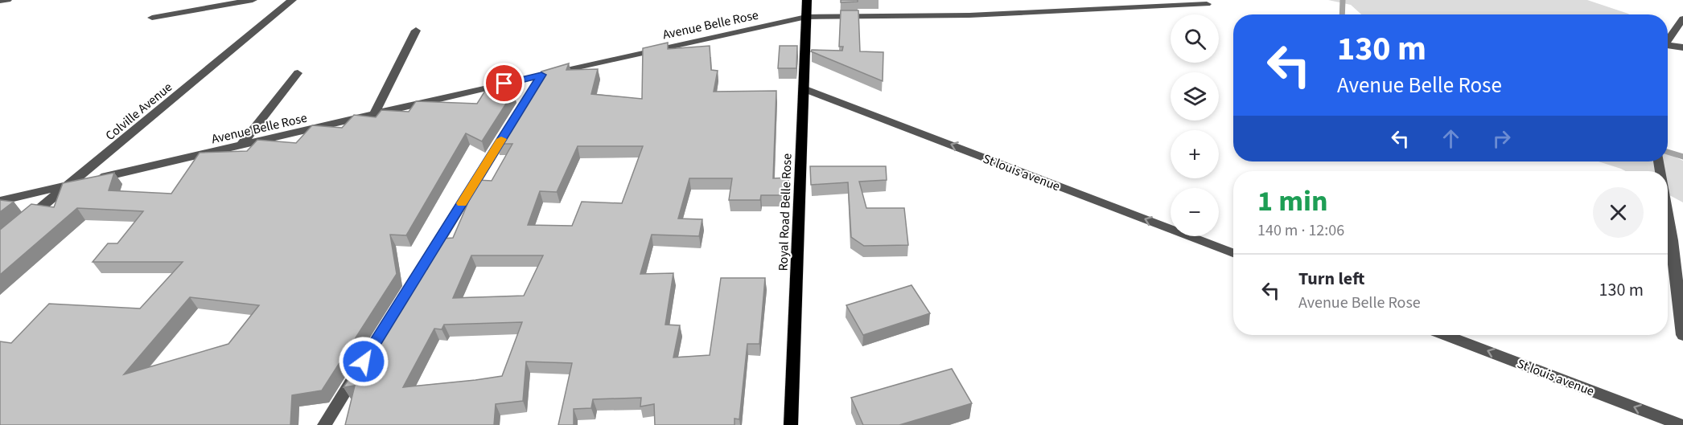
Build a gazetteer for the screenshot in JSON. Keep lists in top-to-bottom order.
{
  "streets": {
    "main road": ["Royal Road Belle Rose"],
    "street": ["Avenue Belle Rose", "Colville Avenue", "St louis avenue"]
  },
  "crossings": [
    ["Avenue Belle Rose", "Colville Avenue"],
    ["Avenue Belle Rose", "Royal Road Belle Rose"],
    ["St louis avenue", "Royal Road Belle Rose"]
  ],
  "one_way": ["St louis avenue"],
  "page": {
    "map_buttons": ["+", "−"],
    "turn": ["130 m", "Avenue Belle Rose"],
    "heading": ["1 min", "140 m · 12:06"],
    "list": [
      {
        "name": "Turn left",
        "note": "Avenue Belle Rose",
        "value": "130 m"
      }
    ]
  }
}
